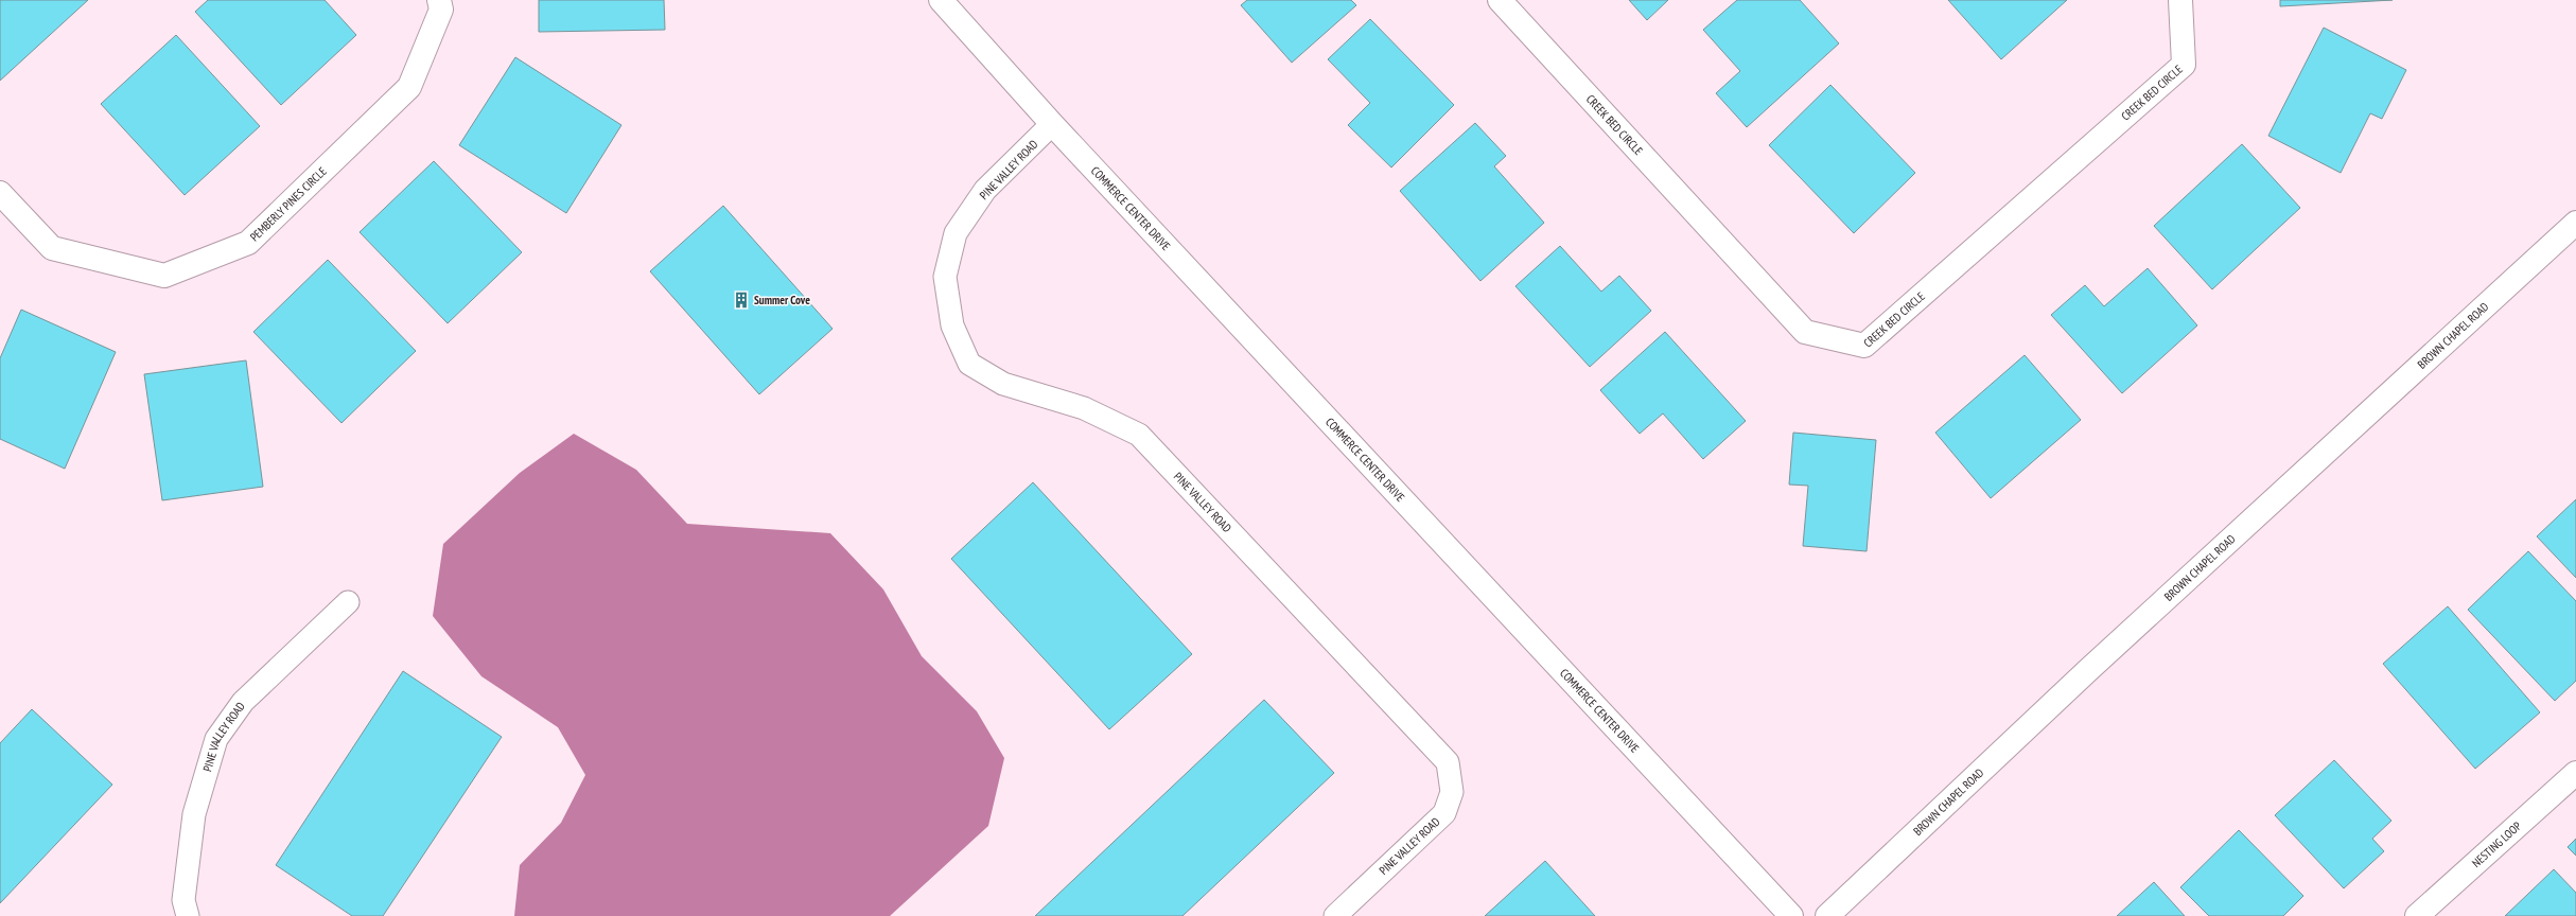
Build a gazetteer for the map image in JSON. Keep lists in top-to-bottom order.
{
  "streets": {
    "street": [
      "CREEK BED CIRCLE",
      "PEMBERLY PINES CIRCLE",
      "COMMERCE CENTER DRIVE",
      "BROWN CHAPEL ROAD",
      "NESTING LOOP"
    ],
    "lane": ["PINE VALLEY ROAD"]
  },
  "crossings": [
    ["PINE VALLEY ROAD", "COMMERCE CENTER DRIVE"]
  ],
  "places": {
    "building": ["Summer Cove"]
  }
}
